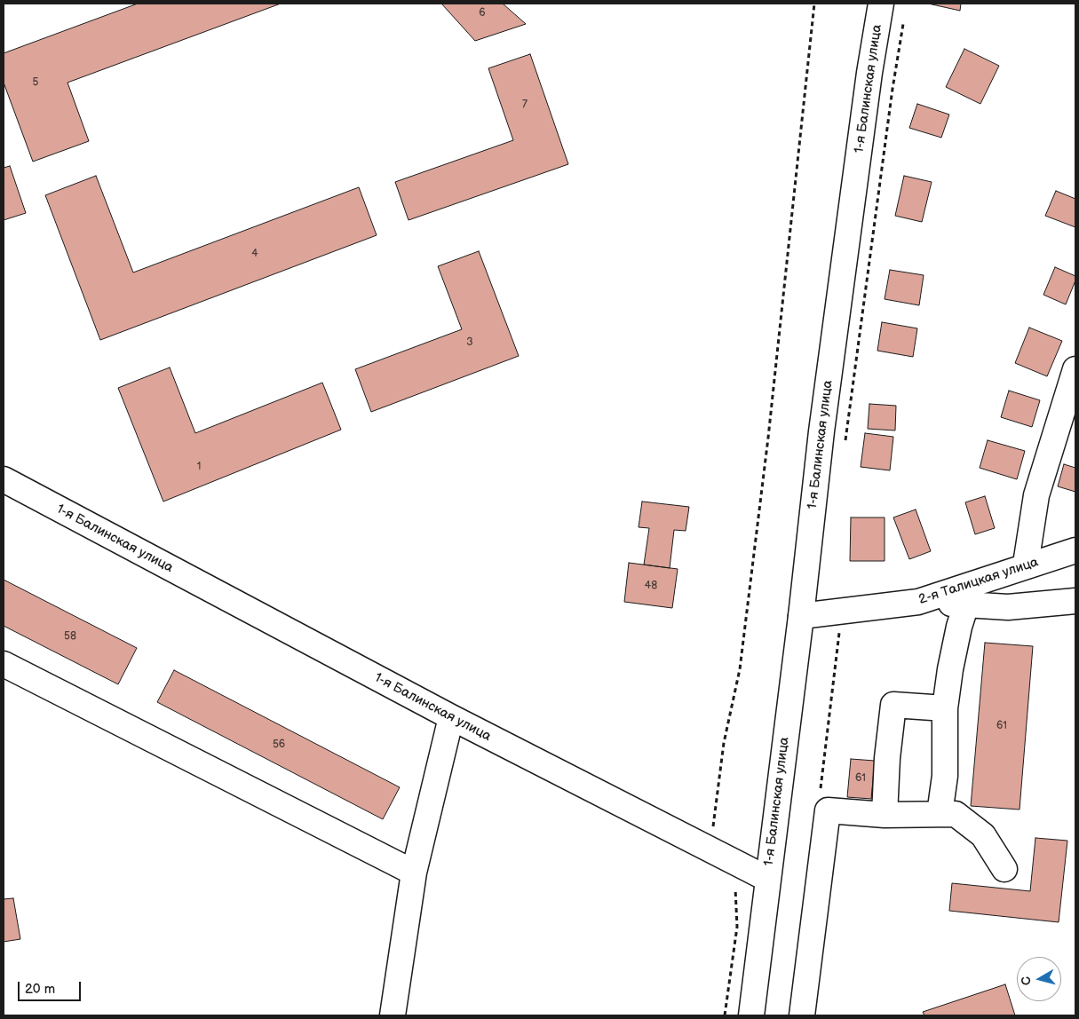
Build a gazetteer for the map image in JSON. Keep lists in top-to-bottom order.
{
  "streets": {
    "street": ["1-я Балинская улица", "2-я Талицкая улица"]
  },
  "crossings": [
    ["1-я Балинская улица", "2-я Талицкая улица"]
  ],
  "house_numbers": [
    "6",
    "5",
    "7",
    "4",
    "3",
    "1",
    "48",
    "58",
    "61",
    "56",
    "61"
  ],
  "scale_bar": "20 m",
  "north": "left"
}
